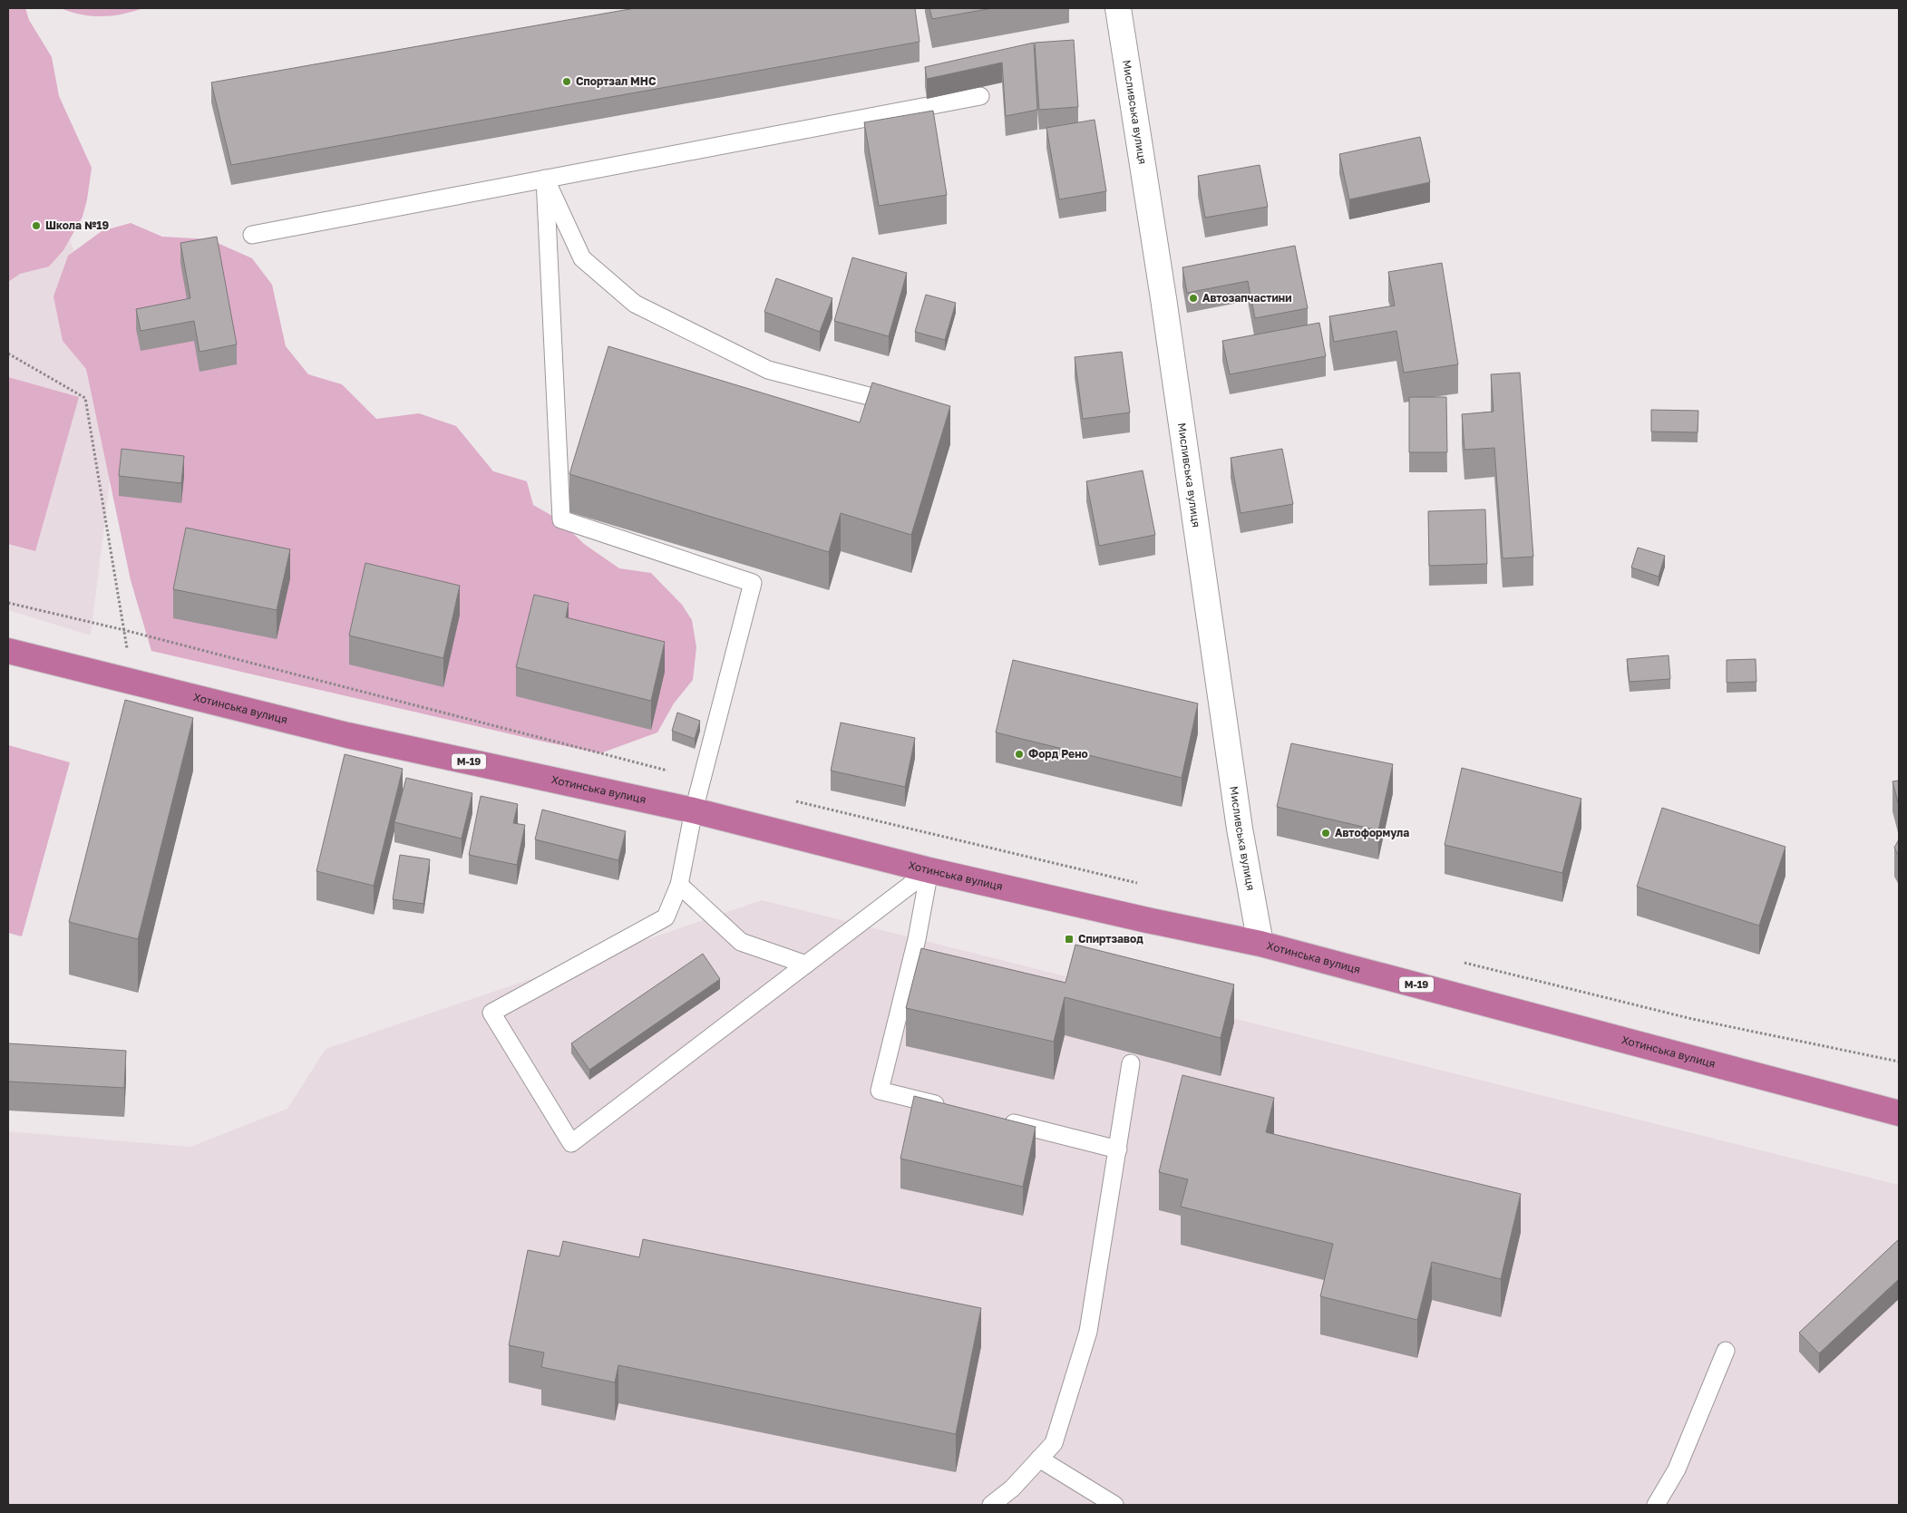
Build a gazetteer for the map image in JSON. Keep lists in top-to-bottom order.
{
  "streets": {
    "highway": ["Хотинська вулиця", "М-19"],
    "street": ["Мисливська вулиця"]
  },
  "crossings": [
    ["Мисливська вулиця", "Хотинська вулиця"]
  ],
  "places": {
    "other": [
      "Спортзал МНС",
      "Школа №19",
      "Автозапчастини",
      "Форд Рено",
      "Автоформула"
    ],
    "transit": ["Спиртзавод"]
  }
}
